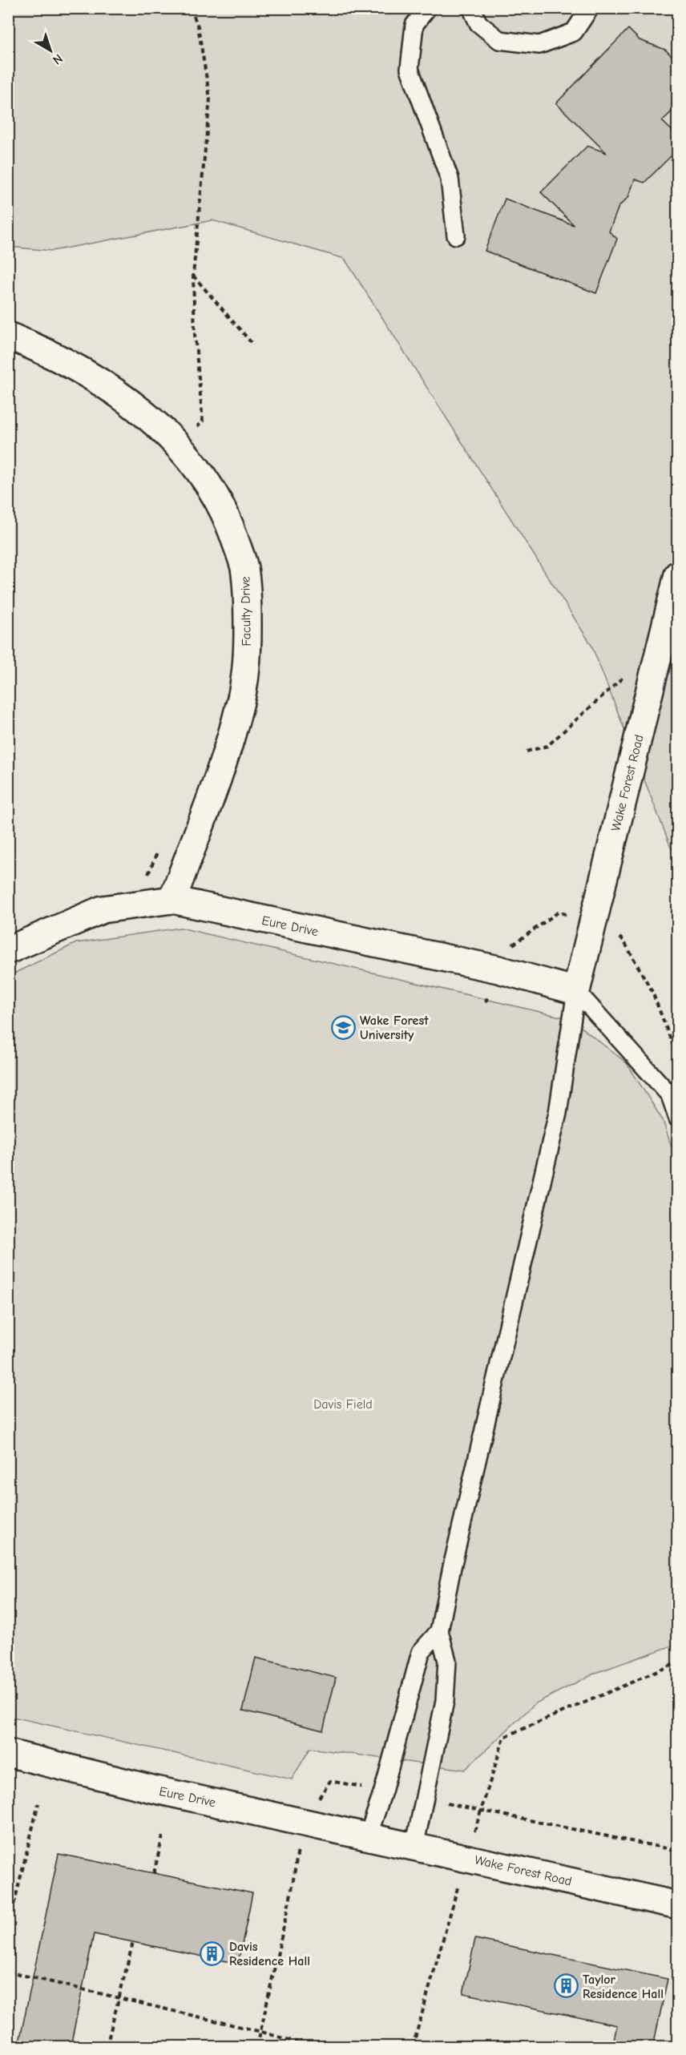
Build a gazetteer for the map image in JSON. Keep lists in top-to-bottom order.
{
  "streets": {
    "street": ["Faculty Drive", "Wake Forest Road", "Eure Drive"]
  },
  "crossings": [
    ["Faculty Drive", "Eure Drive"],
    ["Wake Forest Road", "Eure Drive"]
  ],
  "parks": ["Davis Field"],
  "places": {
    "school or university": ["Wake Forest University"],
    "building": ["Davis Residence Hall", "Taylor Residence Hall"]
  },
  "north": "bottom right"
}
